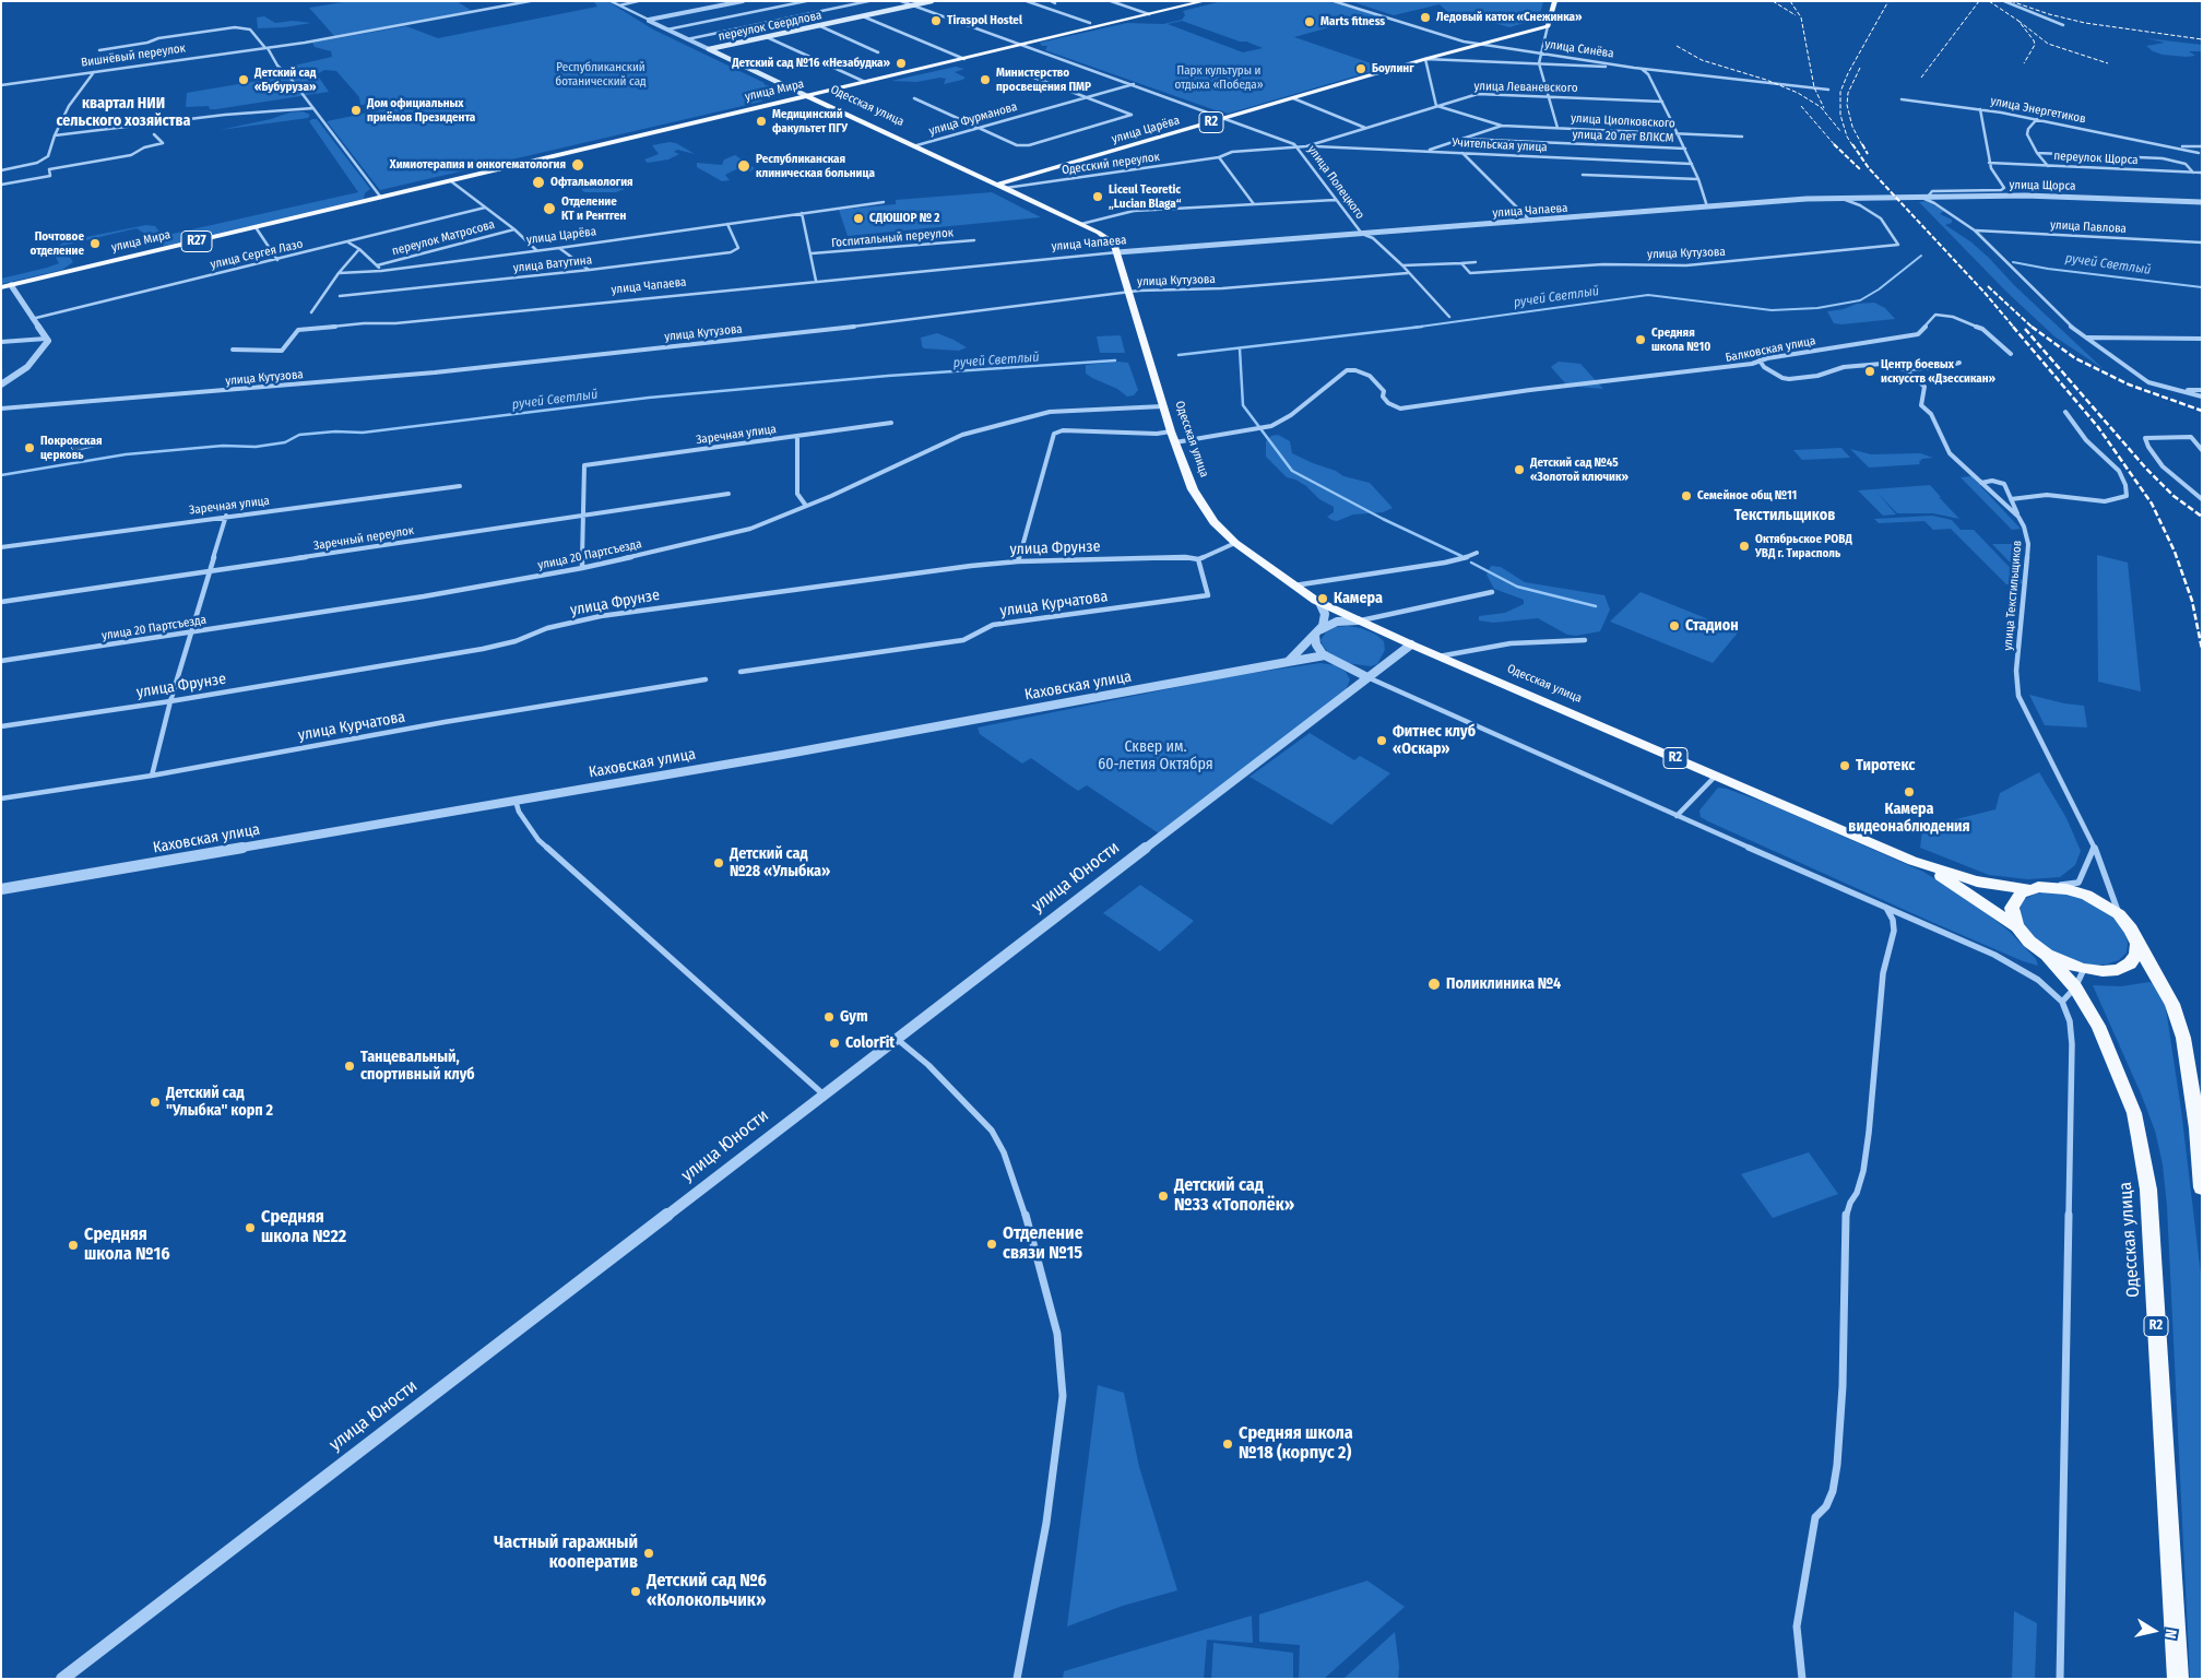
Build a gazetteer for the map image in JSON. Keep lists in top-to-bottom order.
{
  "streets": {
    "main road": [
      "переулок Свердлова",
      "улица Мира",
      "Одесская улица",
      "R2",
      "улица Царёва",
      "R27"
    ],
    "street": [
      "улица Синёва",
      "Вишнёвый переулок",
      "улица Леваневского",
      "улица Энергетиков",
      "улица Фурманова",
      "улица Циолковского",
      "улица 20 лет ВЛКСМ",
      "Учительская улица",
      "переулок Щорса",
      "Одесский переулок",
      "улица Полецкого",
      "улица Щорса",
      "улица Чапаева",
      "улица Павлова",
      "переулок Матросова",
      "Госпитальный переулок",
      "улица Кутузова",
      "улица Сергея Лазо",
      "улица Ватутина",
      "Балковская улица",
      "Заречная улица",
      "Заречный переулок",
      "улица Фрунзе",
      "улица 20 Партсъезда",
      "улица Текстильщиков",
      "улица Курчатова",
      "Каховская улица",
      "улица Юности"
    ]
  },
  "crossings": [
    ["переулок Свердлова", "Одесская улица"],
    ["переулок Свердлова", "улица Полецкого"],
    ["улица Синёва", "улица Царёва"],
    ["улица Леваневского", "Учительская улица"],
    ["улица Леваневского", "улица Полецкого"],
    ["улица Мира", "Одесская улица"],
    ["улица Мира", "улица Полецкого"],
    ["Одесская улица", "улица Фурманова"],
    ["Одесская улица", "R2"],
    ["Одесская улица", "улица Царёва"],
    ["Одесская улица", "Одесский переулок"],
    ["Одесская улица", "улица Чапаева"],
    ["Одесская улица", "улица Кутузова"],
    ["Одесская улица", "Балковская улица"],
    ["Одесская улица", "улица Фрунзе"],
    ["Одесская улица", "улица 20 Партсъезда"],
    ["Одесская улица", "улица Юности"],
    ["улица Фурманова", "улица Полецкого"],
    ["R2", "улица Текстильщиков"],
    ["улица Царёва", "улица Полецкого"],
    ["улица Царёва", "улица Ватутина"],
    ["улица Полецкого", "улица Чапаева"],
    ["улица Полецкого", "улица Кутузова"],
    ["улица Щорса", "улица Чапаева"],
    ["улица Чапаева", "улица Кутузова"],
    ["Заречная улица", "Заречный переулок"],
    ["улица Фрунзе", "улица Курчатова"]
  ],
  "districts": ["квартал НИИ сельского хозяйства", "Текстильщиков"],
  "water": ["ручей Светлый"],
  "parks": ["Республиканский ботанический сад", "Парк культуры и отдыха «Победа»", "Сквер им. 60-летия Октября"],
  "places": [
    "Ледовый каток «Снежинка»",
    "Tiraspol Hostel",
    "Marts fitness",
    "Детский сад №16 «Незабудка»",
    "Боулинг",
    "Детский сад «Бубуруза»",
    "Министерство просвещения ПМР",
    "Дом официальных приёмов Президента",
    "Медицинский факультет ПГУ",
    "Химиотерапия и онкогематология",
    "Республиканская клиническая больница",
    "Офтальмология",
    "Liceul Teoretic „Lucian Blaga“",
    "Отделение КТ и Рентген",
    "СДЮШОР № 2",
    "Почтовое отделение",
    "Средняя школа №10",
    "Центр боевых искусств «Дзессикан»",
    "Покровская церковь",
    "Детский сад №45 «Золотой ключик»",
    "Семейное общ №11",
    "Октябрьское РОВД УВД г. Тирасполь",
    "Камера",
    "Стадион",
    "Фитнес клуб «Оскар»",
    "Тиротекс",
    "Камера видеонаблюдения",
    "Детский сад №28 «Улыбка»",
    "Поликлиника №4",
    "Gym",
    "ColorFit",
    "Танцевальный, спортивный клуб",
    "Детский сад \"Улыбка\" корп 2",
    "Детский сад №33 «Тополёк»",
    "Средняя школа №22",
    "Отделение связи №15",
    "Средняя школа №16",
    "Средняя школа №18 (корпус 2)",
    "Частный гаражный кооператив",
    "Детский сад №6 «Колокольчик»"
  ],
  "north": "right"
}
